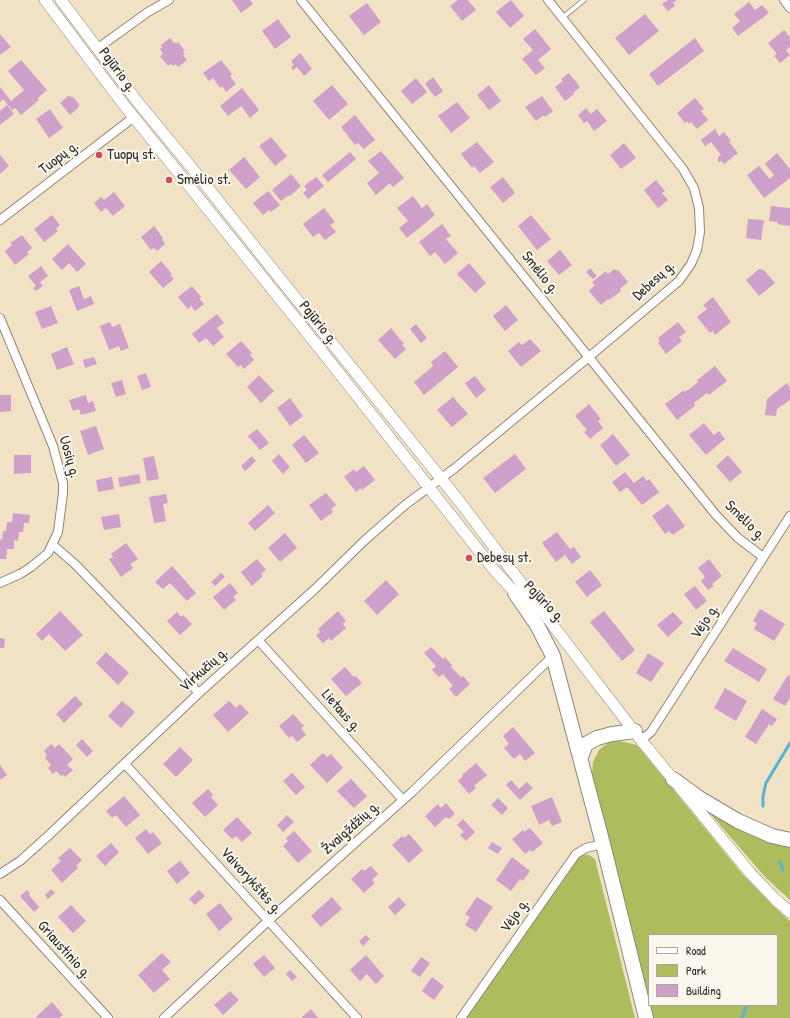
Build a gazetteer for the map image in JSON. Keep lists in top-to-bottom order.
{
  "streets": {
    "main road": ["Pajūrio g."],
    "street": [
      "Tuopų g.",
      "Smėlio g.",
      "Debesų g.",
      "Uosių g.",
      "Vėjo g.",
      "Virkučių g.",
      "Lietaus g.",
      "Žvaigždžių g.",
      "Vaivorykštės g.",
      "Griaustinio g."
    ]
  },
  "crossings": [
    ["Pajūrio g.", "Tuopų g."],
    ["Pajūrio g.", "Debesų g."],
    ["Pajūrio g.", "Vėjo g."],
    ["Pajūrio g.", "Virkučių g."],
    ["Smėlio g.", "Debesų g."],
    ["Smėlio g.", "Vėjo g."],
    ["Debesų g.", "Virkučių g."],
    ["Virkučių g.", "Lietaus g."],
    ["Virkučių g.", "Vaivorykštės g."],
    ["Lietaus g.", "Žvaigždžių g."],
    ["Žvaigždžių g.", "Vaivorykštės g."]
  ],
  "places": ["Tuopų st.", "Smėlio st.", "Debesų st."],
  "legend": ["Road", "Park", "Building"]
}
